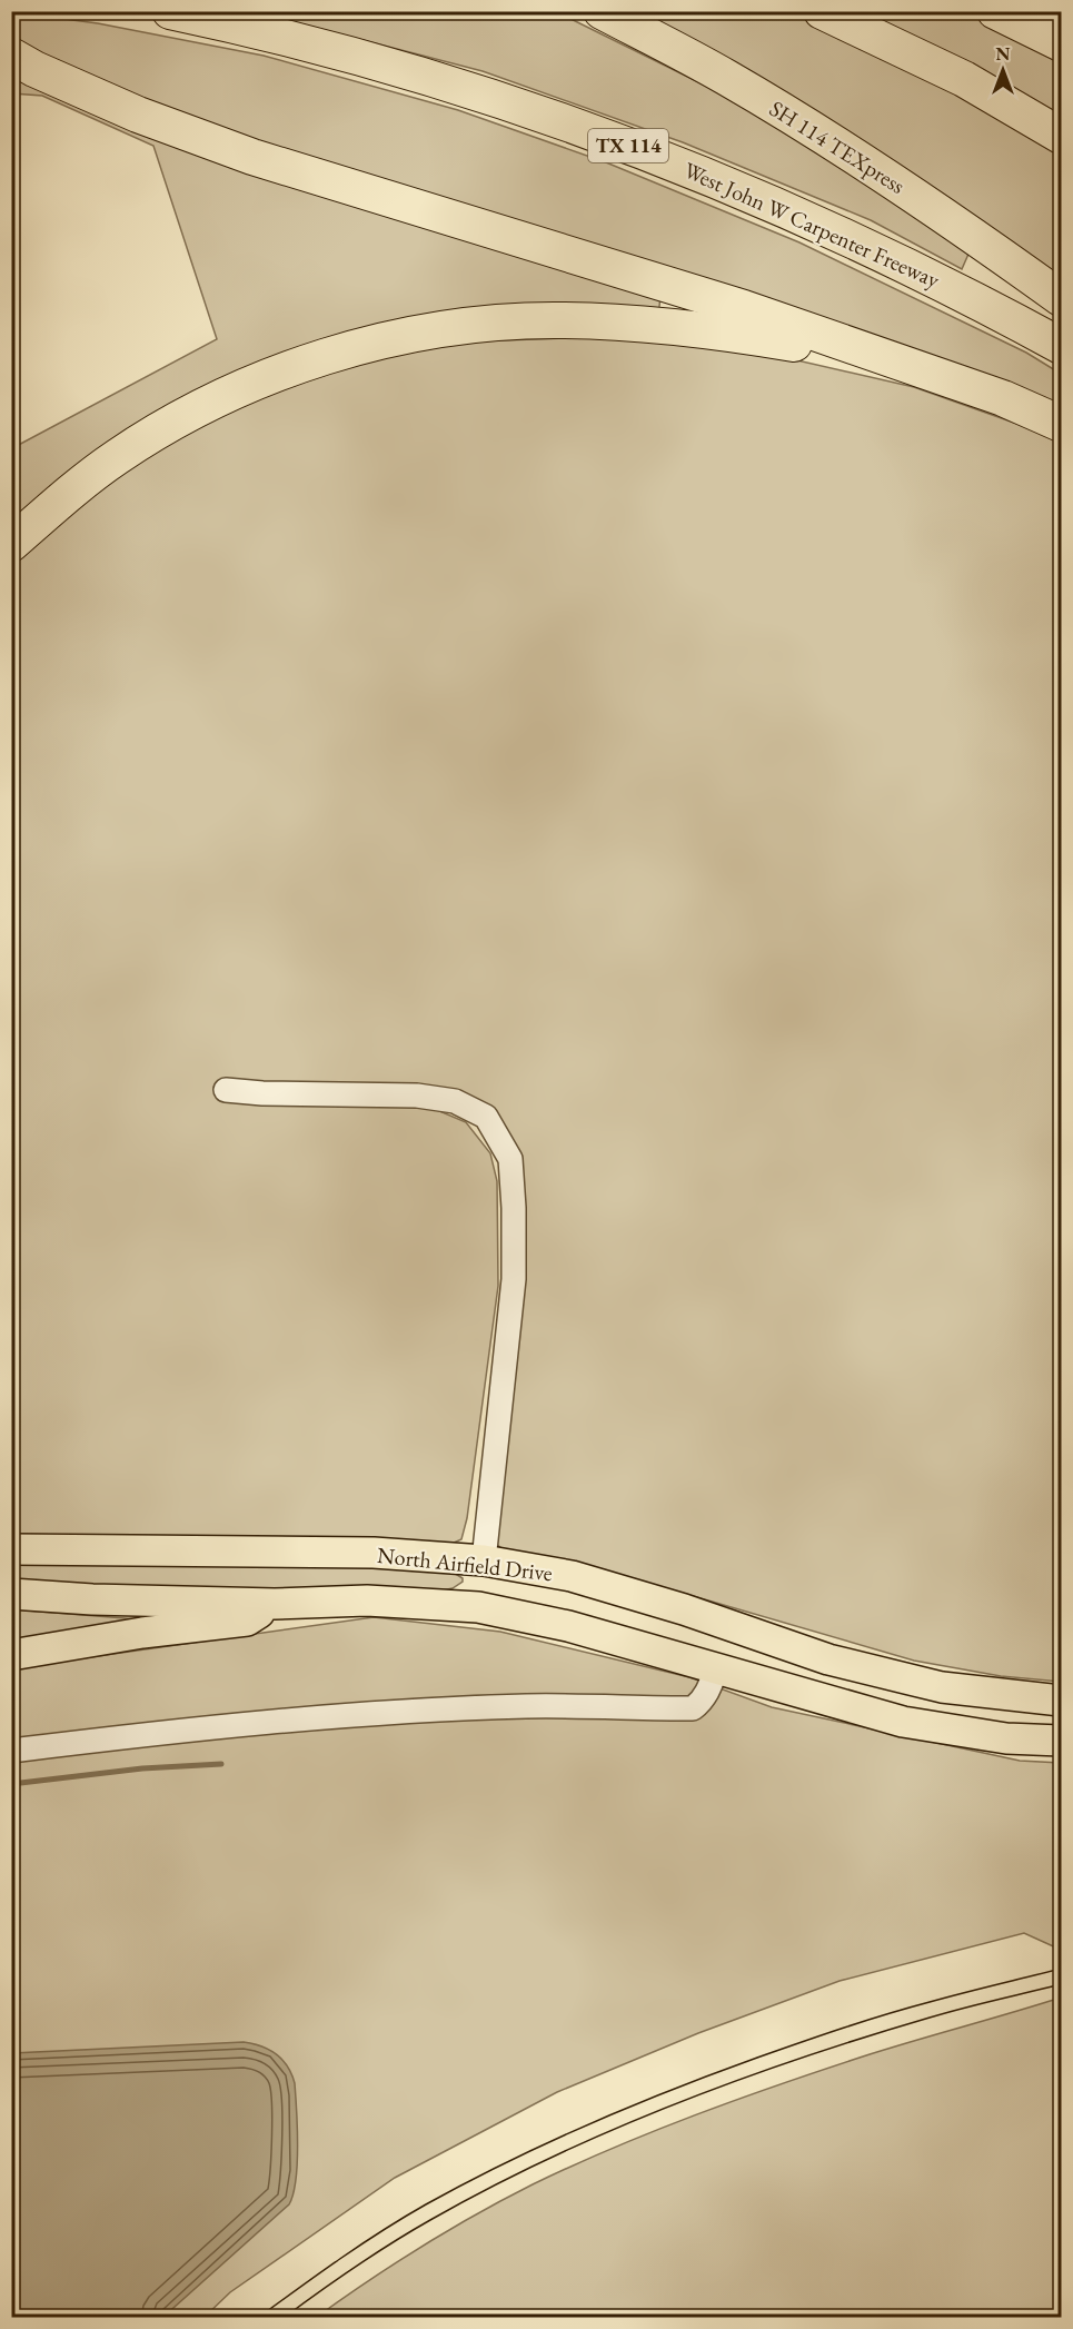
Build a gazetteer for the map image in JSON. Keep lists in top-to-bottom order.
{
  "streets": {
    "highway": ["TX 114", "SH 114 TEXpress", "West John W Carpenter Freeway"],
    "main road": ["North Airfield Drive"]
  },
  "north": "top"
}
